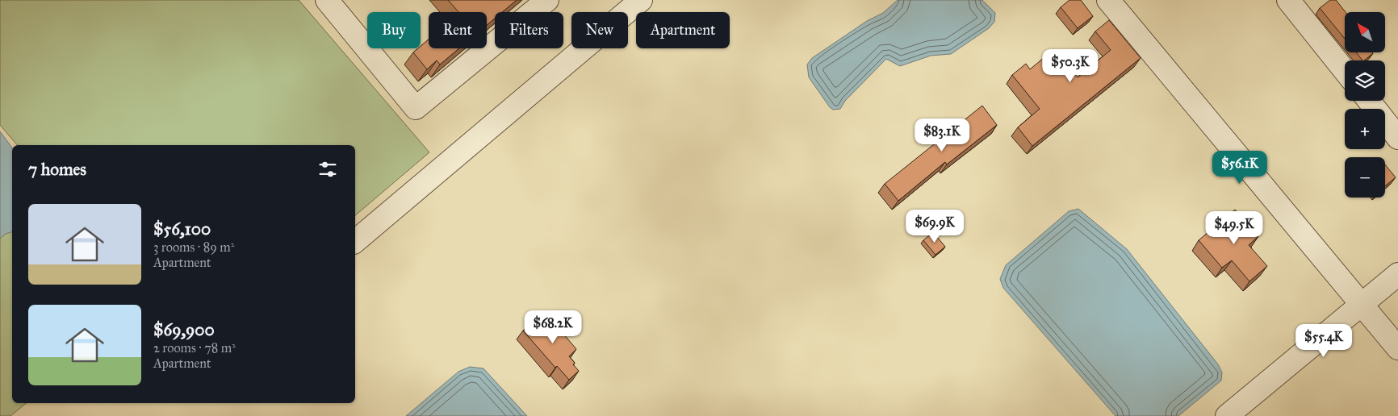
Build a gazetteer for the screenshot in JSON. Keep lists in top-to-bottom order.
{
  "north": "top left",
  "page": {
    "map_buttons": ["+", "−"],
    "chip": [
      "Buy",
      "Rent",
      "Filters",
      "New",
      "Apartment"
    ],
    "price": [
      "$50.3K",
      "$83.1K",
      "$56.1K",
      "$69.9K",
      "$49.5K",
      "$68.2K",
      "$55.4K"
    ],
    "heading": "7 homes",
    "list": [
      {
        "name": "$56,100",
        "note": "3 rooms · 89 m² · Apartment"
      },
      {
        "name": "$69,900",
        "note": "2 rooms · 78 m² · Apartment"
      }
    ]
  }
}
